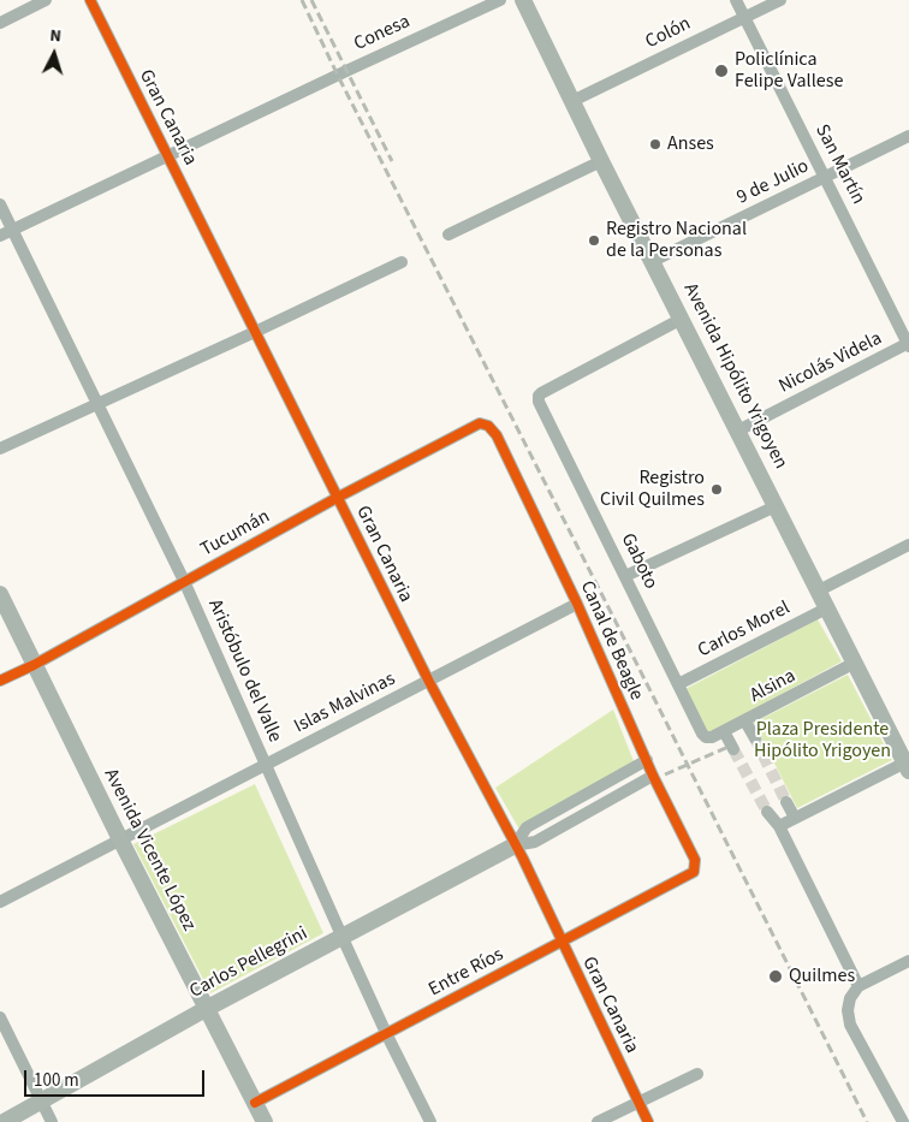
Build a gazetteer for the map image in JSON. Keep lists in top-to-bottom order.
{
  "streets": {
    "main road": ["Avenida Hipólito Yrigoyen", "Avenida Vicente López", "Carlos Pellegrini"],
    "street": [
      "Conesa",
      "Colón",
      "Gran Canaria",
      "San Martín",
      "9 de Julio",
      "Nicolás Videla",
      "Tucumán",
      "Gaboto",
      "Carlos Morel",
      "Canal de Beagle",
      "Aristóbulo del Valle",
      "Alsina",
      "Islas Malvinas",
      "Entre Ríos"
    ]
  },
  "crossings": [
    ["Conesa", "Gran Canaria"],
    ["Conesa", "Aristóbulo del Valle"],
    ["Colón", "San Martín"],
    ["Colón", "Avenida Hipólito Yrigoyen"],
    ["Gran Canaria", "Tucumán"],
    ["Gran Canaria", "Islas Malvinas"],
    ["Gran Canaria", "Carlos Pellegrini"],
    ["Gran Canaria", "Entre Ríos"],
    ["San Martín", "9 de Julio"],
    ["San Martín", "Nicolás Videla"],
    ["9 de Julio", "Avenida Hipólito Yrigoyen"],
    ["Nicolás Videla", "Avenida Hipólito Yrigoyen"],
    ["Avenida Hipólito Yrigoyen", "Gaboto"],
    ["Avenida Hipólito Yrigoyen", "Carlos Morel"],
    ["Avenida Hipólito Yrigoyen", "Alsina"],
    ["Tucumán", "Canal de Beagle"],
    ["Tucumán", "Aristóbulo del Valle"],
    ["Tucumán", "Avenida Vicente López"],
    ["Gaboto", "Carlos Morel"],
    ["Gaboto", "Alsina"],
    ["Canal de Beagle", "Islas Malvinas"],
    ["Canal de Beagle", "Carlos Pellegrini"],
    ["Canal de Beagle", "Entre Ríos"],
    ["Aristóbulo del Valle", "Islas Malvinas"],
    ["Aristóbulo del Valle", "Carlos Pellegrini"],
    ["Aristóbulo del Valle", "Entre Ríos"],
    ["Islas Malvinas", "Avenida Vicente López"],
    ["Avenida Vicente López", "Carlos Pellegrini"],
    ["Avenida Vicente López", "Entre Ríos"]
  ],
  "parks": ["Plaza Presidente Hipólito Yrigoyen"],
  "places": [
    "Policlínica Felipe Vallese",
    "Anses",
    "Registro Nacional de la Personas",
    "Registro Civil Quilmes",
    "Quilmes"
  ],
  "scale_bar": "100 m",
  "north": "top"
}
